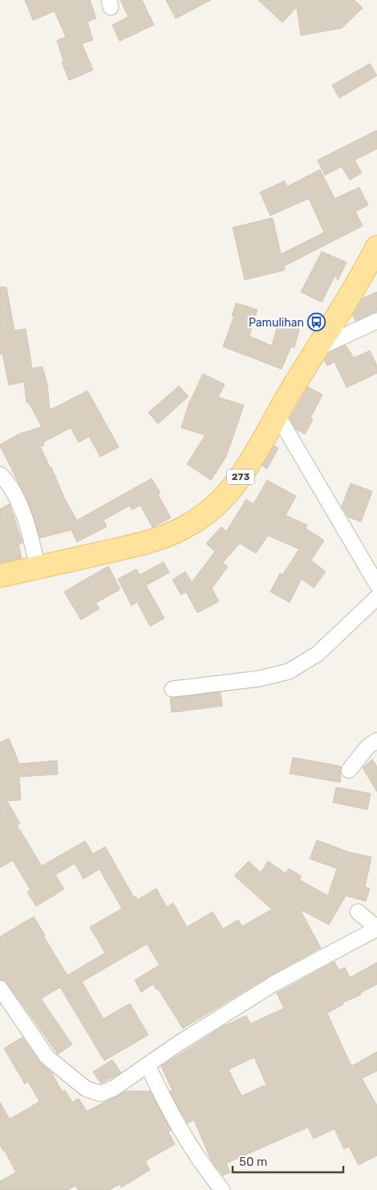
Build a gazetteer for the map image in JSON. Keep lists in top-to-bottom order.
{
  "streets": {
    "main road": ["273"]
  },
  "places": {
    "bus stop": ["Pamulihan"]
  },
  "scale_bar": "50 m"
}
